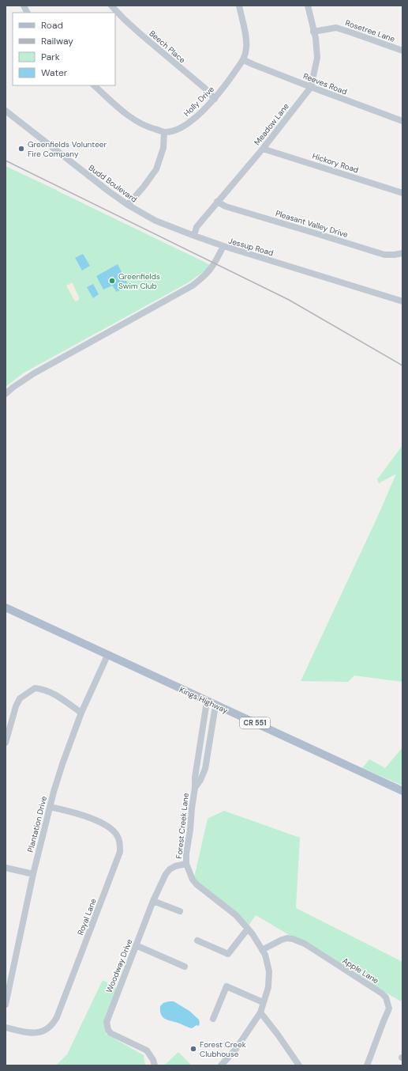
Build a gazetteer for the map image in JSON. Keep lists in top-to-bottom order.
{
  "streets": {
    "main road": ["Kings Highway", "CR 551"],
    "street": [
      "Rosetree Lane",
      "Beech Place",
      "Reeves Road",
      "Holly Drive",
      "Meadow Lane",
      "Hickory Road",
      "Budd Boulevard",
      "Pleasant Valley Drive",
      "Jessup Road",
      "Plantation Drive",
      "Forest Creek Lane",
      "Royal Lane",
      "Woodway Drive",
      "Apple Lane"
    ]
  },
  "crossings": [
    ["Rosetree Lane", "Meadow Lane"],
    ["Beech Place", "Holly Drive"],
    ["Reeves Road", "Holly Drive"],
    ["Reeves Road", "Meadow Lane"],
    ["Meadow Lane", "Hickory Road"],
    ["Meadow Lane", "Budd Boulevard"],
    ["Meadow Lane", "Pleasant Valley Drive"],
    ["Budd Boulevard", "Jessup Road"],
    ["Kings Highway", "Plantation Drive"],
    ["Kings Highway", "Forest Creek Lane"],
    ["Plantation Drive", "Royal Lane"],
    ["Forest Creek Lane", "Woodway Drive"],
    ["Forest Creek Lane", "Apple Lane"]
  ],
  "places": ["Greenfields Volunteer Fire Company", "Greenfields Swim Club", "Forest Creek Clubhouse"],
  "legend": [
    "Road",
    "Railway",
    "Park",
    "Water"
  ]
}
